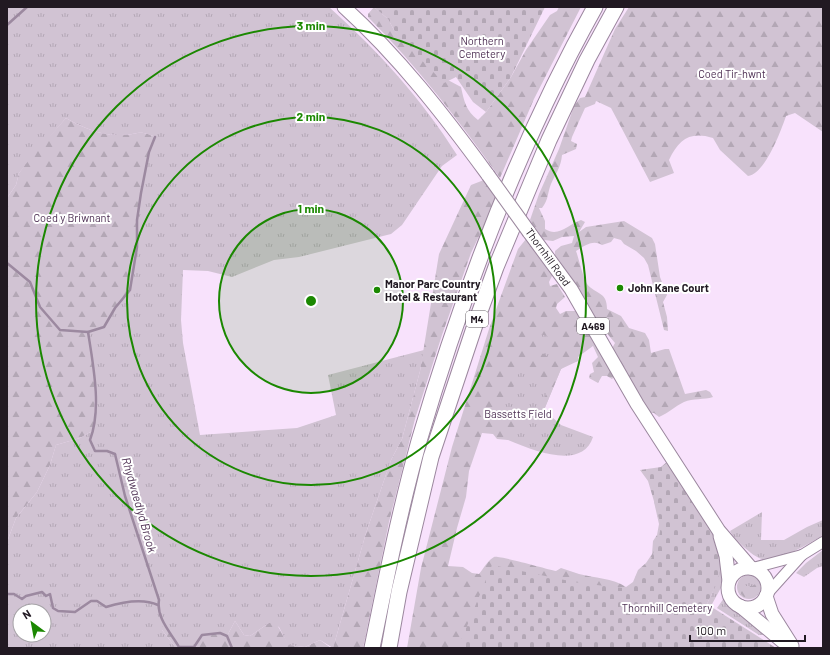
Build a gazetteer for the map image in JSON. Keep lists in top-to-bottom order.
{
  "streets": {
    "highway": ["M4"],
    "main road": ["Thornhill Road", "A469"]
  },
  "water": ["Rhydwaedlyd Brook"],
  "parks": [
    "Northern Cemetery",
    "Coed Tir-hwnt",
    "Coed y Briwnant",
    "Bassetts Field",
    "Thornhill Cemetery"
  ],
  "places": ["John Kane Court", "Manor Parc Country Hotel & Restaurant"],
  "scale_bar": "100 m",
  "north": "top left",
  "rings": ["3 min", "2 min", "1 min"]
}
